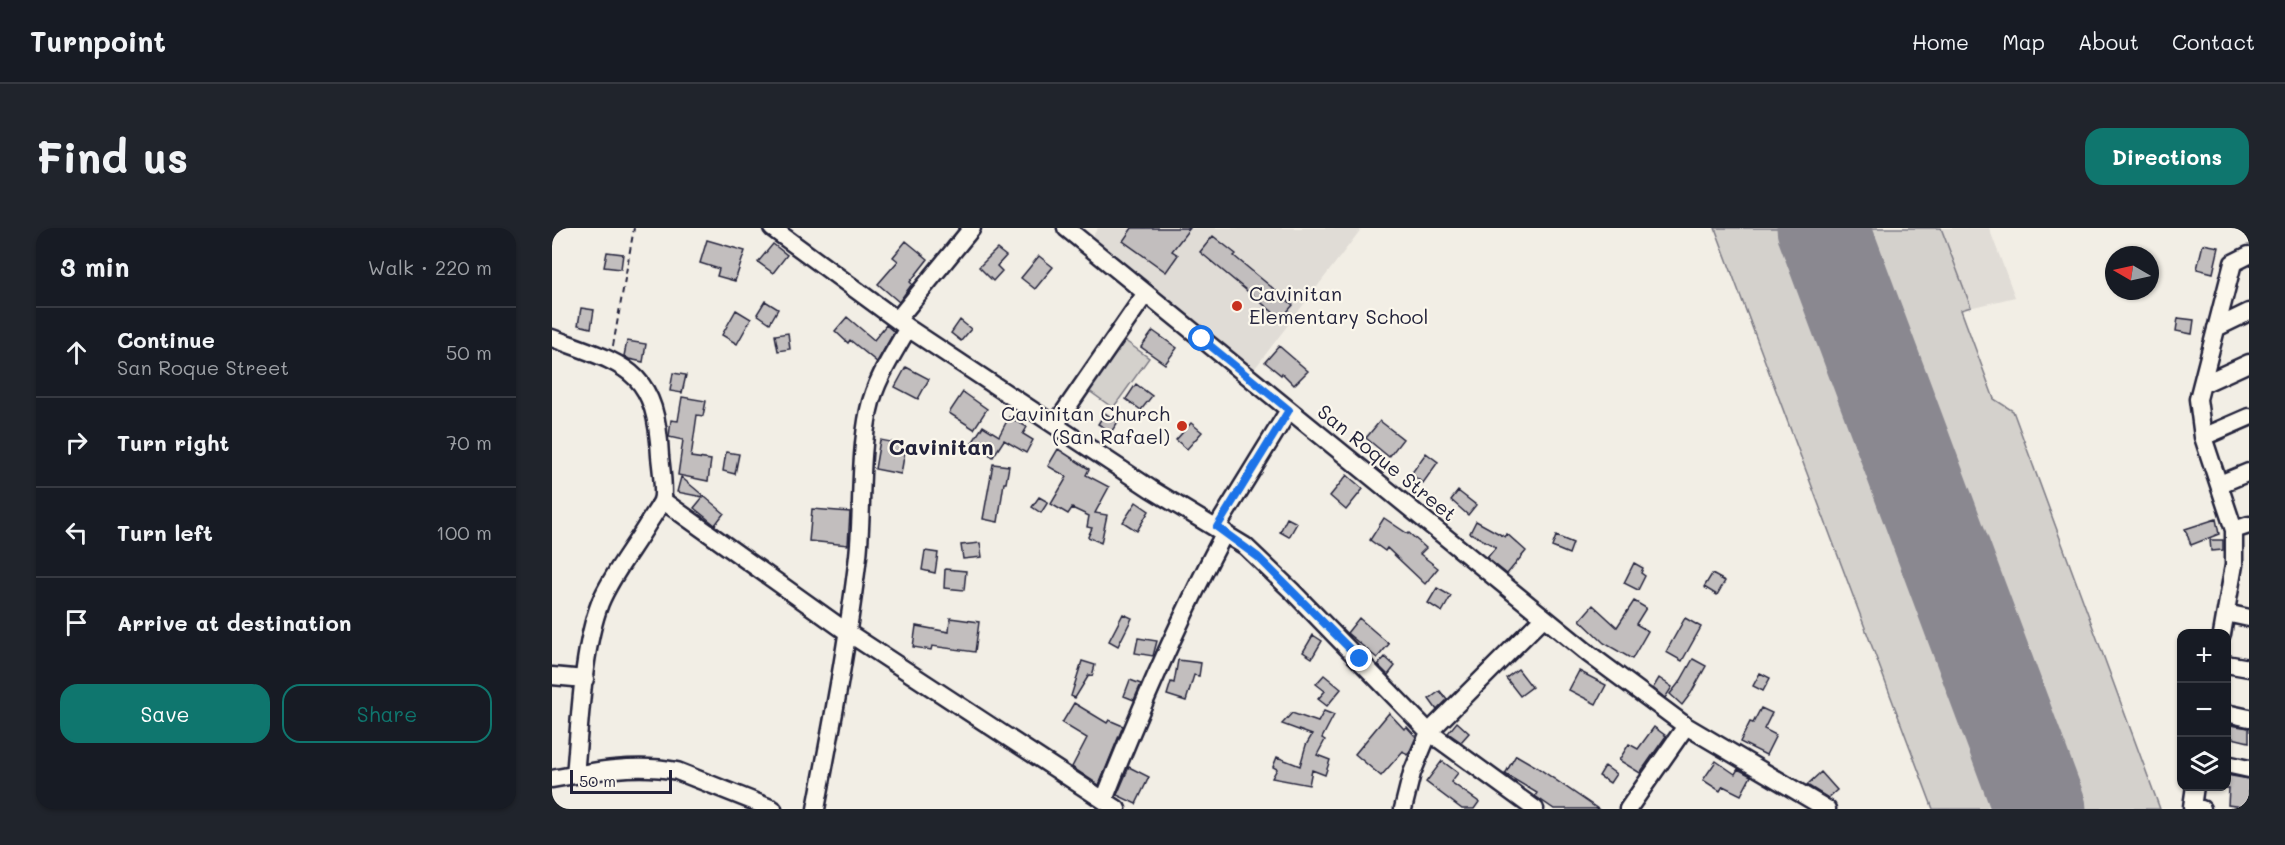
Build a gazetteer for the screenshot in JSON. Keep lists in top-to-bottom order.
{
  "streets": {
    "street": ["San Roque Street"]
  },
  "districts": ["Cavinitan"],
  "places": ["Cavinitan Elementary School", "Cavinitan Church (San Rafael)"],
  "scale_bar": "50 m",
  "north": "left",
  "page": {
    "header": "Turnpoint",
    "nav": [
      "Home",
      "Map",
      "About",
      "Contact"
    ],
    "buttons": [
      "Directions",
      ["Save", "Share"]
    ],
    "title": "Find us",
    "heading": ["3 min", "Walk · 220 m"],
    "list": [
      ["Continue", "San Roque Street", "50 m"],
      ["Turn right", "70 m"],
      ["Turn left", "100 m"],
      "Arrive at destination"
    ],
    "map_buttons": ["+", "−"],
    "scale": "50 m"
  }
}
